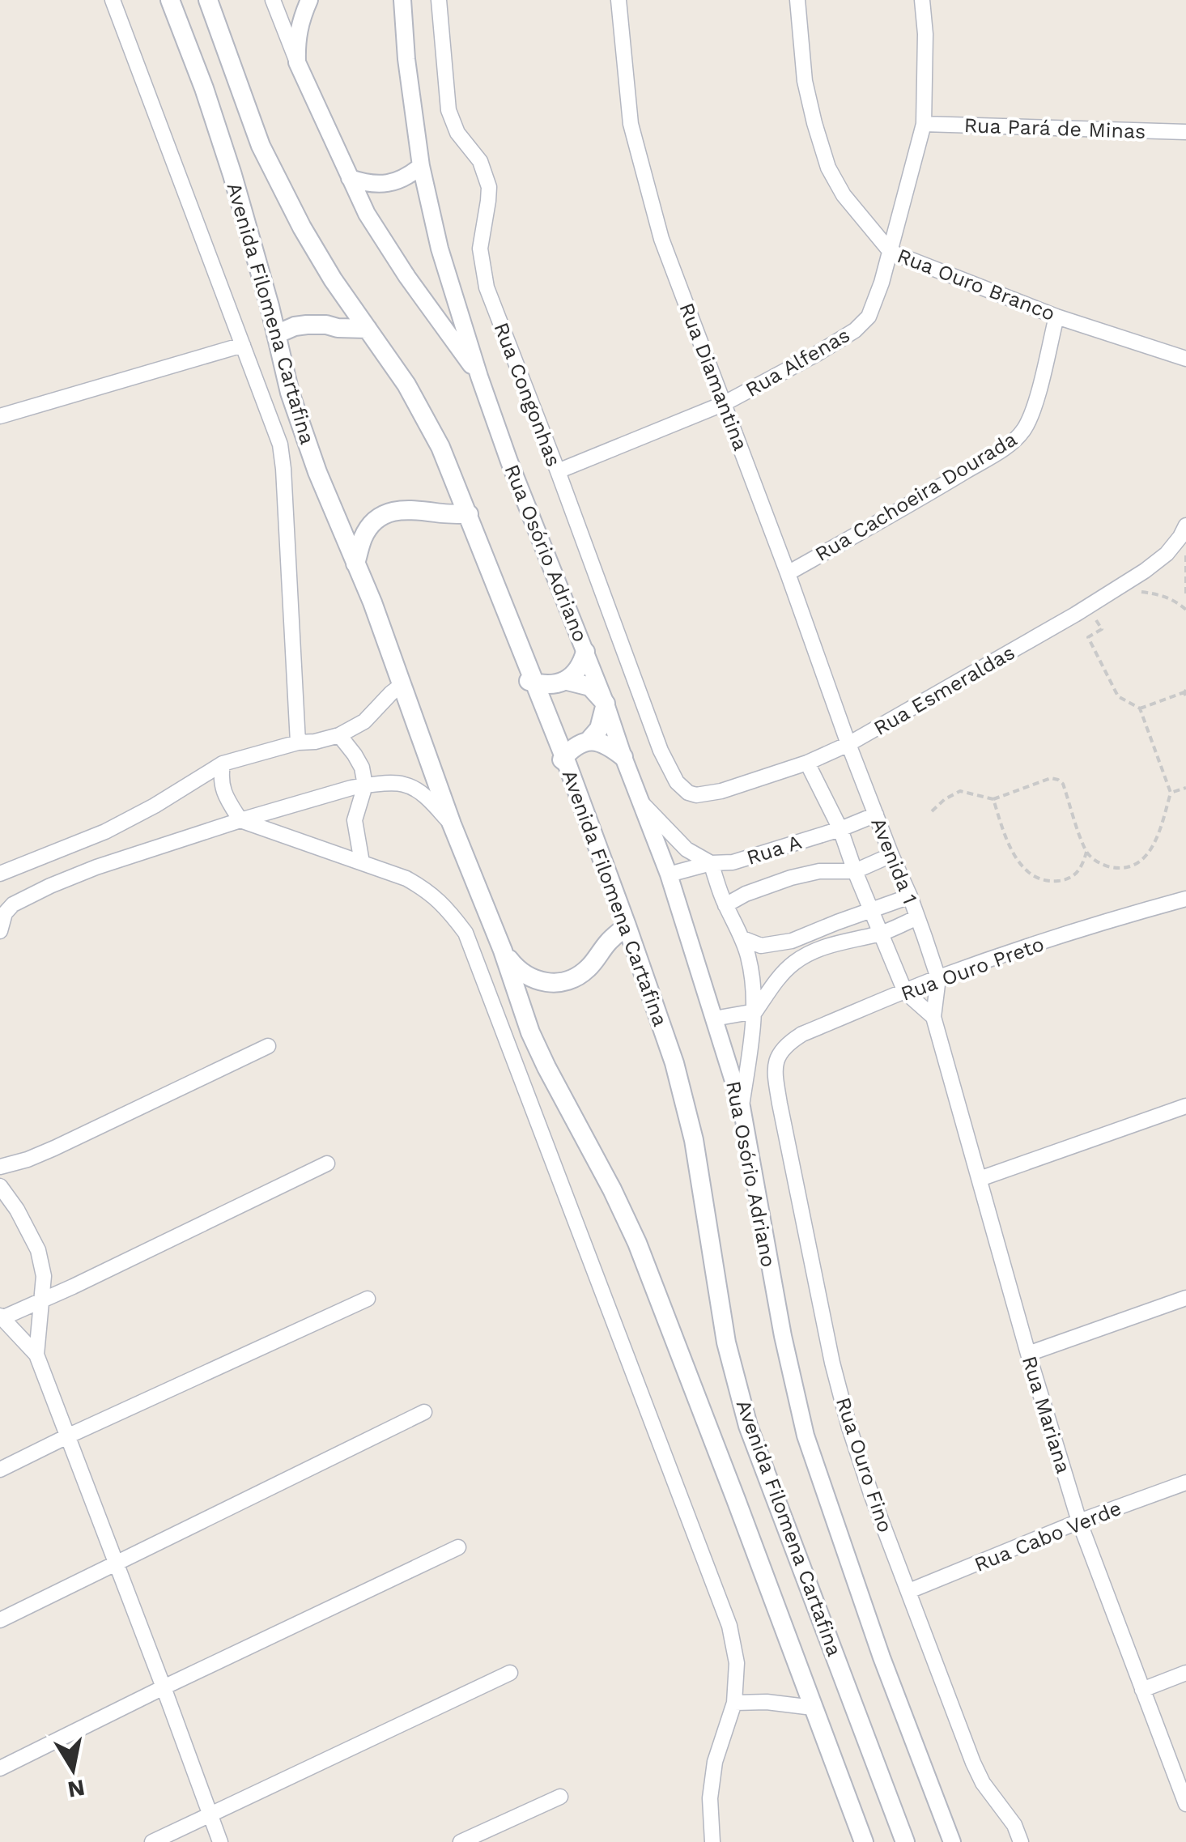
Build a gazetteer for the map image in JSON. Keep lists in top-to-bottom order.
{
  "streets": {
    "main road": ["Avenida Filomena Cartafina"],
    "street": [
      "Rua Pará de Minas",
      "Rua Ouro Branco",
      "Rua Alfenas",
      "Rua Diamantina",
      "Rua Congonhas",
      "Rua Cachoeira Dourada",
      "Rua Osório Adriano",
      "Rua Esmeraldas",
      "Rua A",
      "Avenida 1",
      "Rua Ouro Preto",
      "Rua Mariana",
      "Rua Ouro Fino",
      "Rua Cabo Verde"
    ]
  },
  "crossings": [
    ["Rua Pará de Minas", "Rua Alfenas"],
    ["Rua Ouro Branco", "Rua Alfenas"],
    ["Rua Ouro Branco", "Rua Cachoeira Dourada"],
    ["Rua Alfenas", "Rua Diamantina"],
    ["Rua Alfenas", "Rua Congonhas"],
    ["Rua Diamantina", "Rua Cachoeira Dourada"],
    ["Rua Diamantina", "Rua Esmeraldas"],
    ["Rua Diamantina", "Avenida 1"],
    ["Rua Congonhas", "Rua Esmeraldas"],
    ["Rua Osório Adriano", "Rua A"],
    ["Rua Esmeraldas", "Avenida 1"],
    ["Rua A", "Avenida 1"],
    ["Avenida 1", "Rua Ouro Preto"],
    ["Avenida 1", "Rua Mariana"],
    ["Rua Ouro Preto", "Rua Mariana"],
    ["Rua Ouro Preto", "Rua Ouro Fino"],
    ["Rua Mariana", "Rua Cabo Verde"],
    ["Rua Ouro Fino", "Rua Cabo Verde"]
  ],
  "north": "bottom"
}
